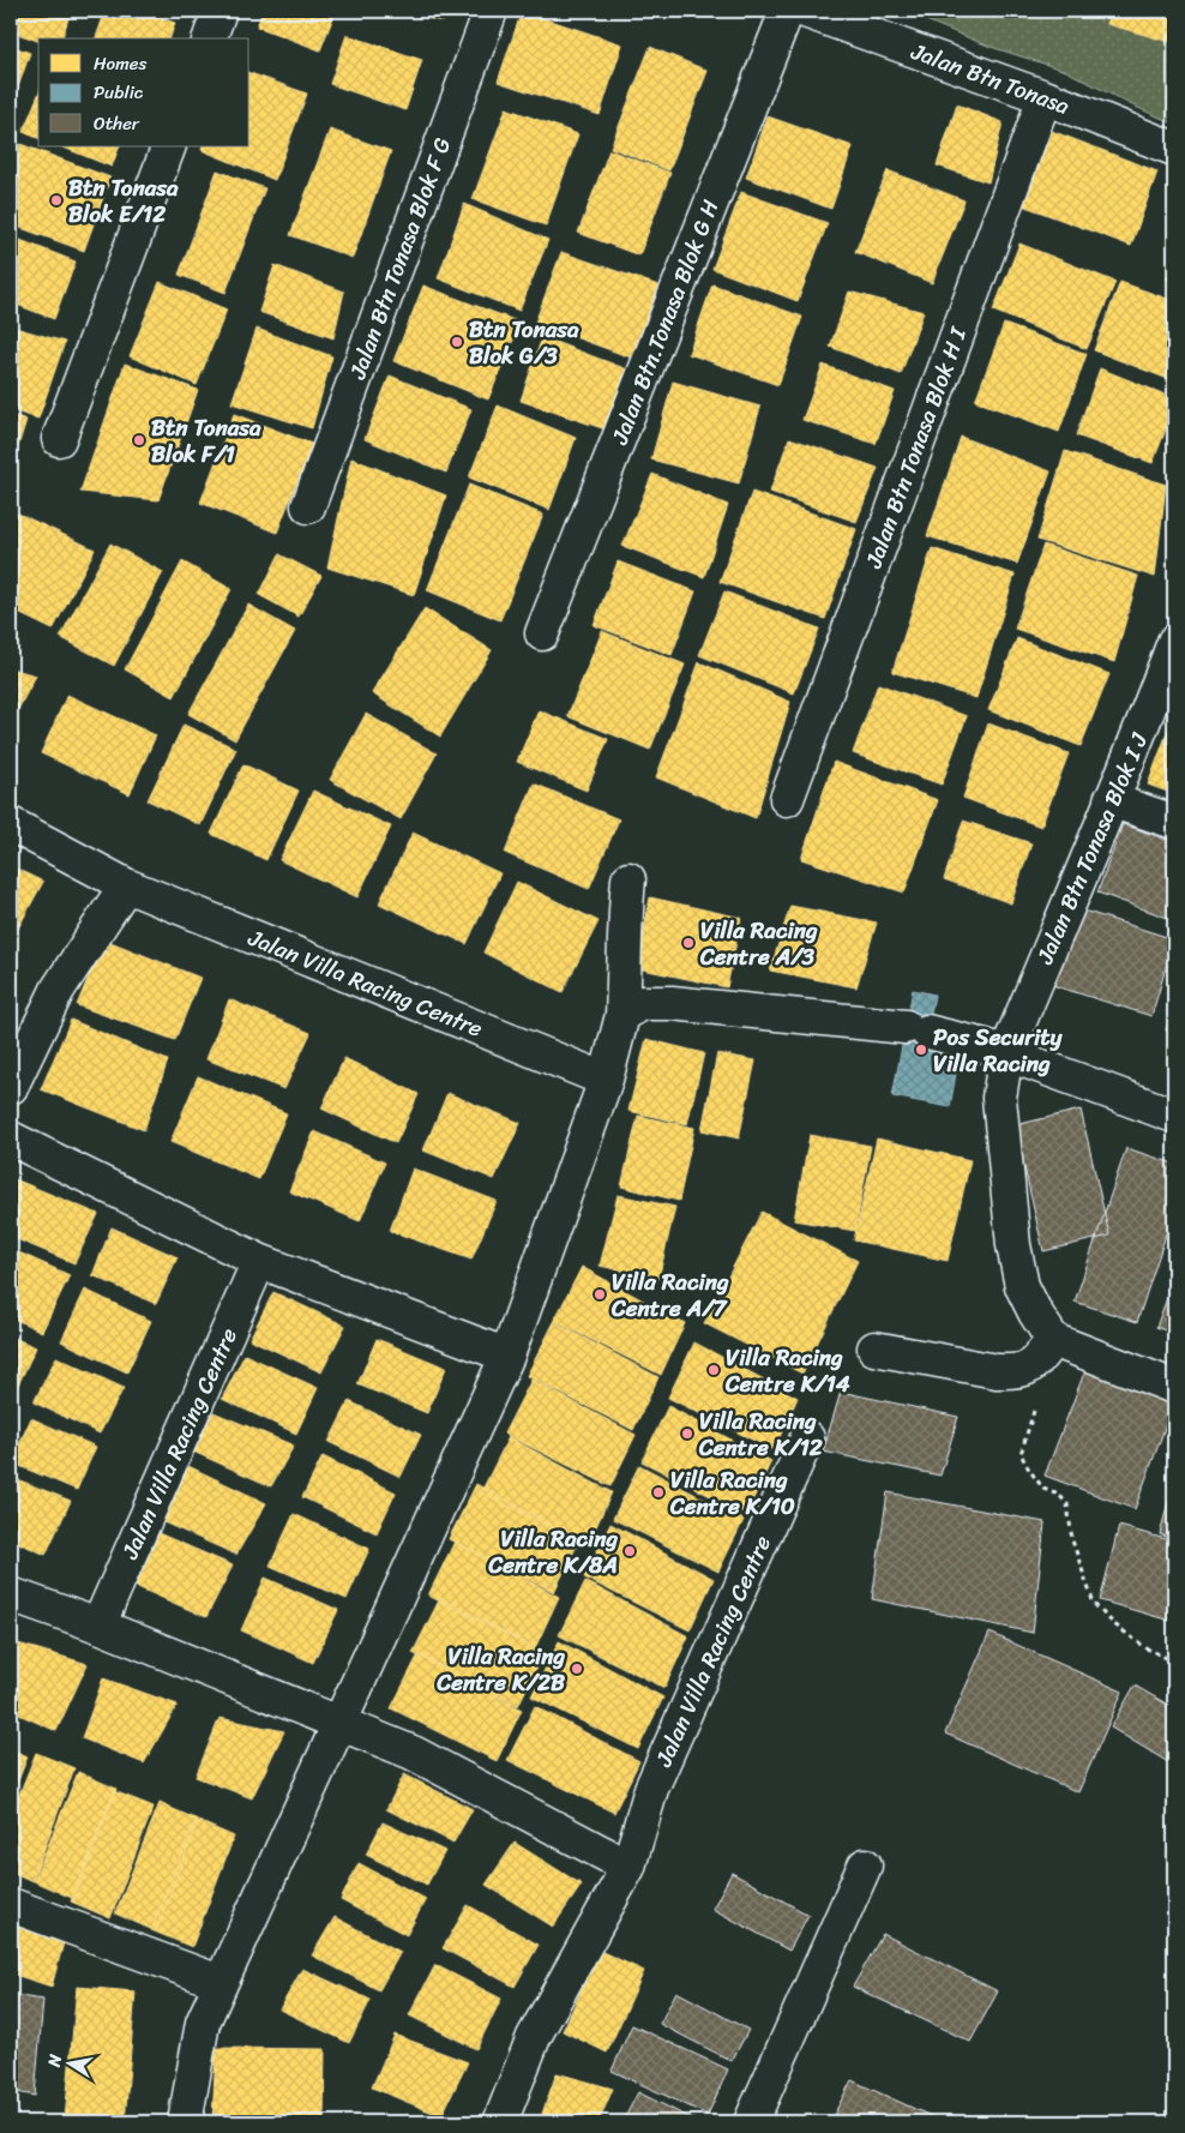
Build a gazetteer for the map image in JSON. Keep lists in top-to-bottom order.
{
  "streets": {
    "street": [
      "Jalan Btn Tonasa",
      "Jalan Btn Tonasa Blok F G",
      "Jalan Btn.Tonasa Blok G H",
      "Jalan Btn Tonasa Blok H I",
      "Jalan Btn Tonasa Blok I J",
      "Jalan Villa Racing Centre"
    ]
  },
  "crossings": [
    ["Jalan Btn Tonasa", "Jalan Btn Tonasa Blok H I"]
  ],
  "places": [
    "Btn Tonasa Blok E/12",
    "Btn Tonasa Blok G/3",
    "Btn Tonasa Blok F/1",
    "Villa Racing Centre A/3",
    "Pos Security Villa Racing",
    "Villa Racing Centre A/7",
    "Villa Racing Centre K/14",
    "Villa Racing Centre K/12",
    "Villa Racing Centre K/10",
    "Villa Racing Centre K/8A",
    "Villa Racing Centre K/2B"
  ],
  "legend": ["Homes", "Public", "Other"],
  "north": "left"
}
